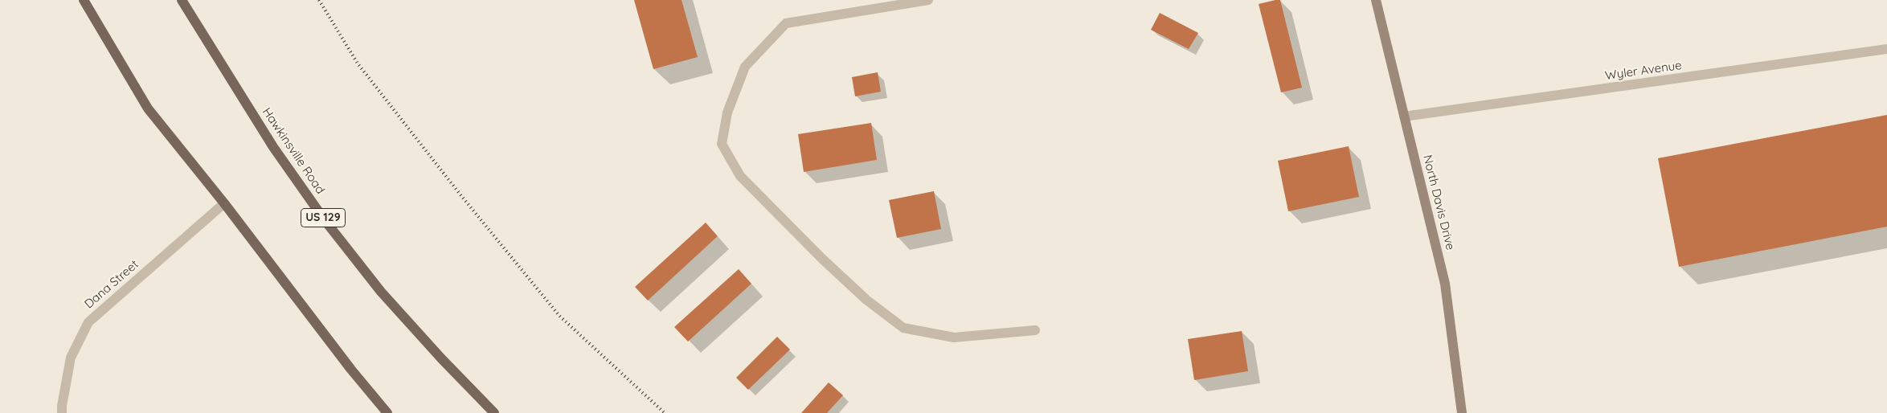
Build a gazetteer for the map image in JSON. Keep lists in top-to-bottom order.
{
  "streets": {
    "main road": ["Hawkinsville Road", "North Davis Drive", "US 129"],
    "street": ["Wyler Avenue", "Dana Street"]
  },
  "crossings": [
    ["Wyler Avenue", "North Davis Drive"]
  ]
}
